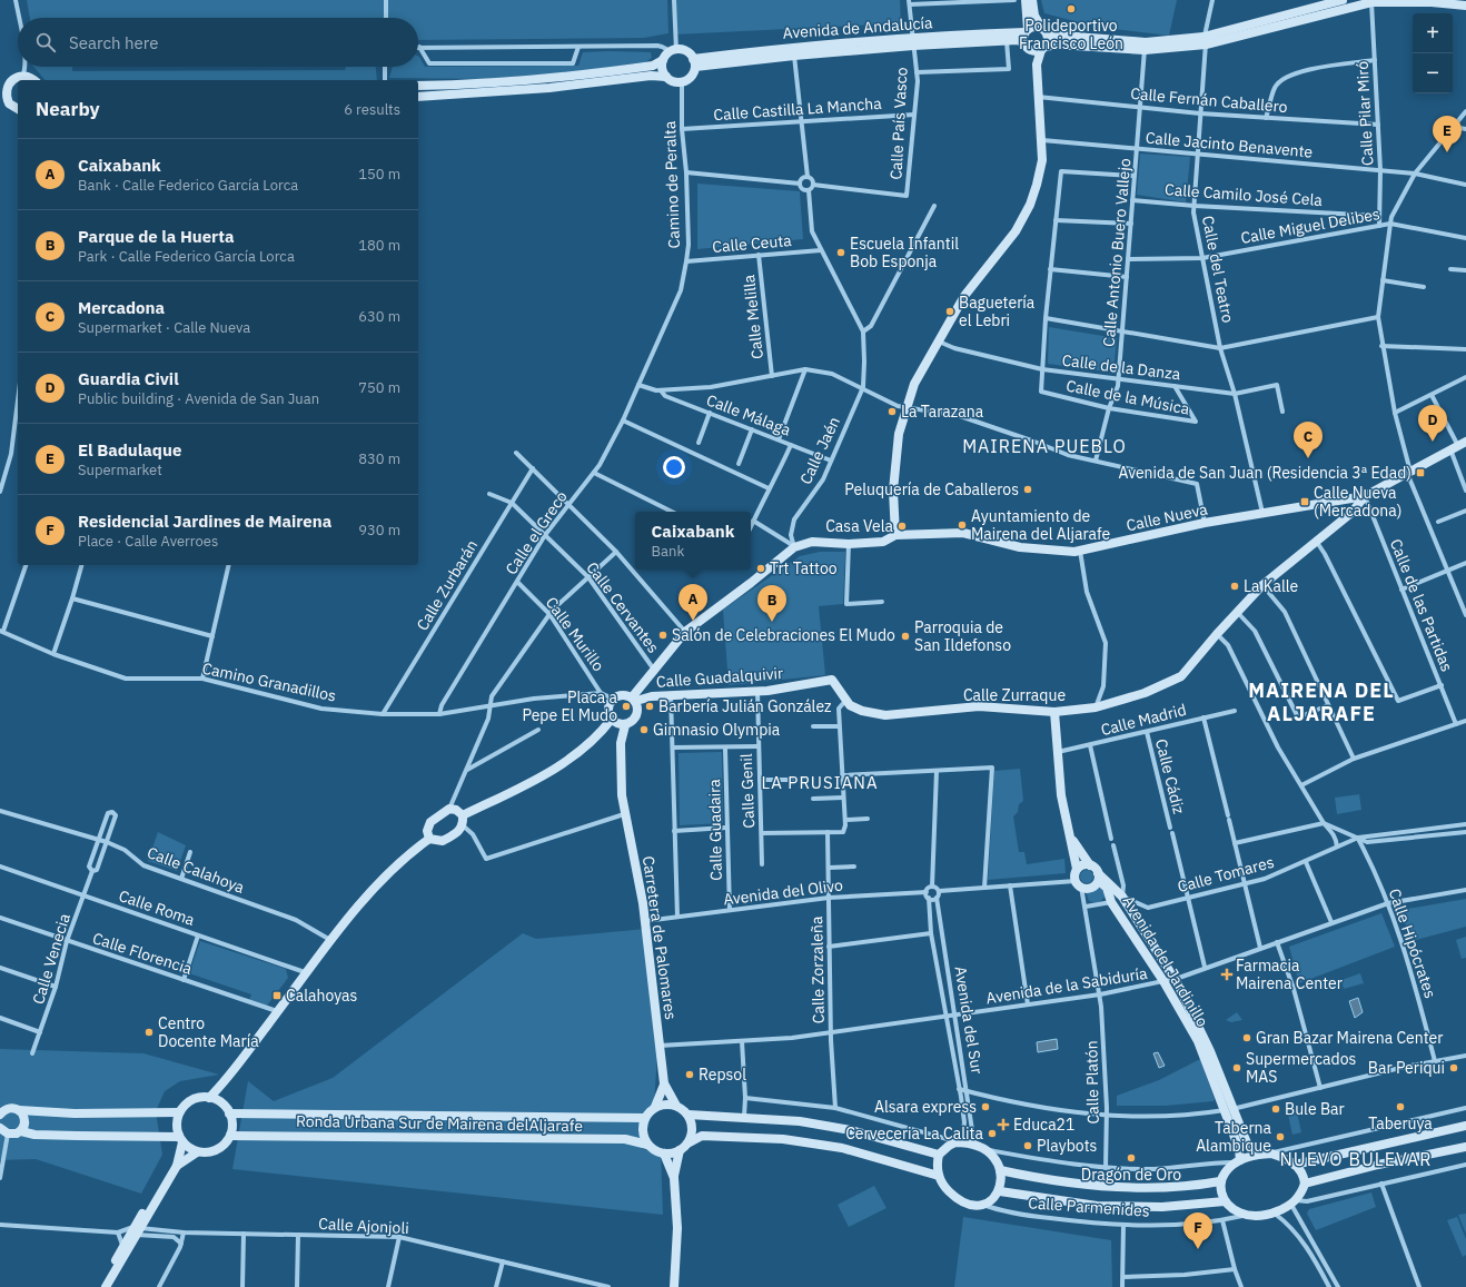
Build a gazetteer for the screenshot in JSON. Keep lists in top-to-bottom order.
{
  "streets": {
    "street": [
      "Avenida de Andalucía",
      "Calle Fernán Caballero",
      "Calle Castilla La Mancha",
      "Calle Pilar Miró",
      "Calle País Vasco",
      "Calle Jacinto Benavente",
      "Camino de Peralta",
      "Calle Camilo José Cela",
      "Calle Miguel Delibes",
      "Calle Ceuta",
      "Calle Antonio Buero Vallejo",
      "Calle del Teatro",
      "Calle Melilla",
      "Calle de la Danza",
      "Calle de la Música",
      "Calle Málaga",
      "Calle Jaén",
      "Calle Nueva",
      "Calle el Greco",
      "Calle Zurbarán",
      "Calle de las Partidas",
      "Calle Cervantes",
      "Calle Murillo",
      "Calle Guadalquivir",
      "Camino Granadillos",
      "Calle Zurraque",
      "Calle Madrid",
      "Calle Cádiz",
      "Calle Genil",
      "Calle Guadaira",
      "Calle Calahoya",
      "Calle Tomares",
      "Avenida del Olivo",
      "Calle Roma",
      "Carretera de Palomares",
      "Calle Hipócrates",
      "Calle Florencia",
      "Calle Venecia",
      "Avenida del Jardinillo",
      "Calle Zorzaleña",
      "Avenida de la Sabiduría",
      "Avenida del Sur",
      "Calle Platón",
      "Ronda Urbana Sur de Mairena delAljarafe",
      "Calle Parmenides",
      "Calle Ajonjoli"
    ]
  },
  "crossings": [
    ["Avenida de Andalucía", "Calle País Vasco"],
    ["Avenida de Andalucía", "Camino de Peralta"],
    ["Calle Fernán Caballero", "Calle Pilar Miró"],
    ["Calle Fernán Caballero", "Calle Antonio Buero Vallejo"],
    ["Calle Fernán Caballero", "Calle del Teatro"],
    ["Calle Castilla La Mancha", "Calle País Vasco"],
    ["Calle Castilla La Mancha", "Camino de Peralta"],
    ["Calle Pilar Miró", "Calle Jacinto Benavente"],
    ["Calle Pilar Miró", "Calle Camilo José Cela"],
    ["Calle Pilar Miró", "Calle Miguel Delibes"],
    ["Calle Jacinto Benavente", "Calle Antonio Buero Vallejo"],
    ["Calle Jacinto Benavente", "Calle del Teatro"],
    ["Camino de Peralta", "Calle Ceuta"],
    ["Camino de Peralta", "Calle el Greco"],
    ["Calle Camilo José Cela", "Calle Antonio Buero Vallejo"],
    ["Calle Camilo José Cela", "Calle del Teatro"],
    ["Calle Miguel Delibes", "Calle Antonio Buero Vallejo"],
    ["Calle Miguel Delibes", "Calle del Teatro"],
    ["Calle Ceuta", "Calle Melilla"],
    ["Calle Antonio Buero Vallejo", "Calle de la Danza"],
    ["Calle Antonio Buero Vallejo", "Calle de la Música"],
    ["Calle del Teatro", "Calle de la Danza"],
    ["Calle del Teatro", "Calle Nueva"],
    ["Calle de la Danza", "Calle de la Música"],
    ["Calle Málaga", "Calle Jaén"],
    ["Calle Jaén", "Calle Nueva"],
    ["Calle Nueva", "Calle de las Partidas"],
    ["Calle el Greco", "Calle Cervantes"],
    ["Calle el Greco", "Calle Murillo"],
    ["Calle el Greco", "Camino Granadillos"],
    ["Calle Zurbarán", "Calle Cervantes"],
    ["Calle Zurbarán", "Camino Granadillos"],
    ["Calle Murillo", "Calle Guadalquivir"],
    ["Calle Murillo", "Camino Granadillos"],
    ["Calle Murillo", "Carretera de Palomares"],
    ["Calle Guadalquivir", "Calle Zurraque"],
    ["Calle Guadalquivir", "Calle Genil"],
    ["Calle Guadalquivir", "Carretera de Palomares"],
    ["Calle Madrid", "Calle Cádiz"],
    ["Calle Cádiz", "Calle Tomares"],
    ["Calle Cádiz", "Avenida de la Sabiduría"],
    ["Calle Guadaira", "Avenida del Olivo"],
    ["Calle Calahoya", "Calle Venecia"],
    ["Calle Tomares", "Calle Hipócrates"],
    ["Calle Tomares", "Avenida del Jardinillo"],
    ["Avenida del Olivo", "Carretera de Palomares"],
    ["Avenida del Olivo", "Calle Zorzaleña"],
    ["Avenida del Olivo", "Avenida del Sur"],
    ["Calle Roma", "Calle Venecia"],
    ["Carretera de Palomares", "Avenida de la Sabiduría"],
    ["Carretera de Palomares", "Ronda Urbana Sur de Mairena delAljarafe"],
    ["Calle Hipócrates", "Avenida de la Sabiduría"],
    ["Calle Florencia", "Calle Venecia"],
    ["Avenida del Jardinillo", "Avenida de la Sabiduría"],
    ["Avenida del Jardinillo", "Calle Platón"],
    ["Avenida del Jardinillo", "Calle Parmenides"],
    ["Calle Zorzaleña", "Avenida de la Sabiduría"],
    ["Avenida de la Sabiduría", "Avenida del Sur"],
    ["Avenida de la Sabiduría", "Calle Platón"],
    ["Avenida del Sur", "Calle Parmenides"]
  ],
  "districts": [
    "MAIRENA PUEBLO",
    "MAIRENA DEL ALJARAFE",
    "LA PRUSIANA",
    "NUEVO BULEVAR"
  ],
  "places": {
    "other": [
      "Polideportivo Francisco León",
      "Escuela Infantil Bob Esponja",
      "Baguetería el Lebri",
      "La Tarazana",
      "Peluquería de Caballeros",
      "Ayuntamiento de Mairena del Aljarafe",
      "Casa Vela",
      "Trt Tattoo",
      "La Kalle",
      "Salón de Celebraciones El Mudo",
      "Parroquia de San Ildefonso",
      "Placa a Pepe El Mudo",
      "Barbería Julián González",
      "Gimnasio Olympia",
      "Centro Docente María",
      "Gran Bazar Mairena Center",
      "Supermercados MAS",
      "Bar Periqui",
      "Repsol",
      "Alsara express",
      "Taberuya",
      "Bule Bar",
      "Cerveceria La Calita",
      "Taberna Alambique",
      "Playbots",
      "Dragón de Oro"
    ],
    "transit": ["Avenida de San Juan (Residencia 3ª Edad)", "Calle Nueva (Mercadona)", "Calahoyas"],
    "health": ["Farmacia Mairena Center", "Educa21"]
  },
  "page": {
    "map_buttons": ["+", "−"],
    "search": "Search here",
    "heading": ["Nearby", "6 results"],
    "pins": [
      "E",
      "D",
      "C",
      "A",
      "B",
      "F"
    ],
    "list": [
      {
        "mark": "A",
        "name": "Caixabank",
        "note": "Bank · Calle Federico García Lorca",
        "value": "150 m"
      },
      {
        "mark": "B",
        "name": "Parque de la Huerta",
        "note": "Park · Calle Federico García Lorca",
        "value": "180 m"
      },
      {
        "mark": "C",
        "name": "Mercadona",
        "note": "Supermarket · Calle Nueva",
        "value": "630 m"
      },
      {
        "mark": "D",
        "name": "Guardia Civil",
        "note": "Public building · Avenida de San Juan",
        "value": "750 m"
      },
      {
        "mark": "E",
        "name": "El Badulaque",
        "note": "Supermarket",
        "value": "830 m"
      },
      {
        "mark": "F",
        "name": "Residencial Jardines de Mairena",
        "note": "Place · Calle Averroes",
        "value": "930 m"
      }
    ],
    "popup": ["Caixabank", "Bank"]
  }
}
